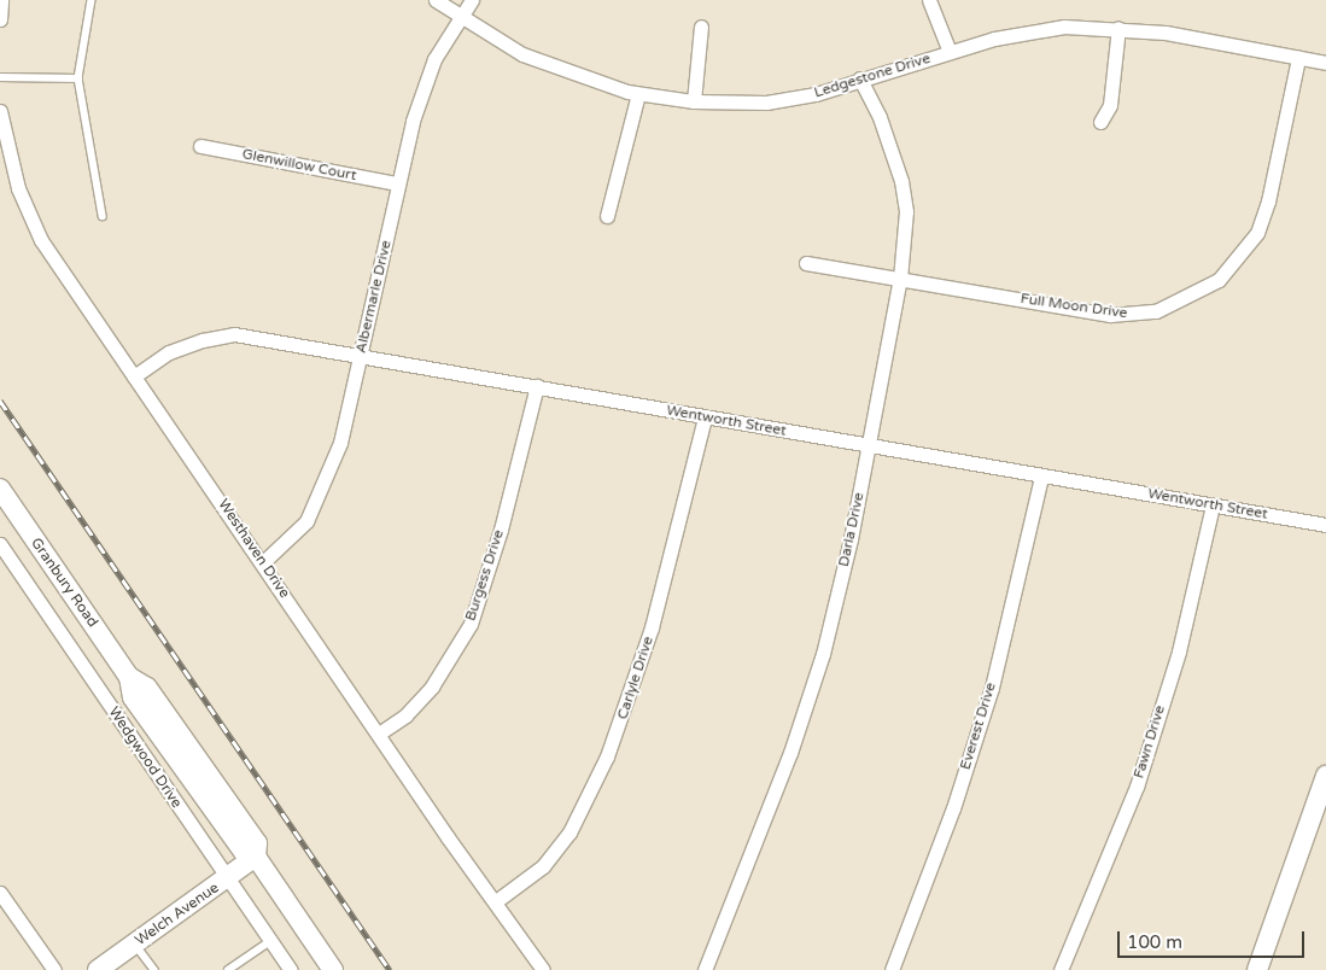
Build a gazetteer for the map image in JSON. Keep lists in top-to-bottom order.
{
  "streets": {
    "main road": ["Granbury Road", "Welch Avenue"],
    "street": [
      "Ledgestone Drive",
      "Glenwillow Court",
      "Albermarle Drive",
      "Full Moon Drive",
      "Wentworth Street",
      "Darla Drive",
      "Westhaven Drive",
      "Burgess Drive",
      "Carlyle Drive",
      "Everest Drive",
      "Fawn Drive",
      "Wedgwood Drive"
    ]
  },
  "crossings": [
    ["Ledgestone Drive", "Albermarle Drive"],
    ["Ledgestone Drive", "Full Moon Drive"],
    ["Ledgestone Drive", "Darla Drive"],
    ["Glenwillow Court", "Albermarle Drive"],
    ["Albermarle Drive", "Wentworth Street"],
    ["Albermarle Drive", "Westhaven Drive"],
    ["Full Moon Drive", "Darla Drive"],
    ["Wentworth Street", "Darla Drive"],
    ["Wentworth Street", "Westhaven Drive"],
    ["Wentworth Street", "Burgess Drive"],
    ["Wentworth Street", "Carlyle Drive"],
    ["Wentworth Street", "Everest Drive"],
    ["Wentworth Street", "Fawn Drive"],
    ["Westhaven Drive", "Burgess Drive"],
    ["Westhaven Drive", "Carlyle Drive"],
    ["Granbury Road", "Welch Avenue"],
    ["Wedgwood Drive", "Welch Avenue"]
  ],
  "scale_bar": "100 m"
}
